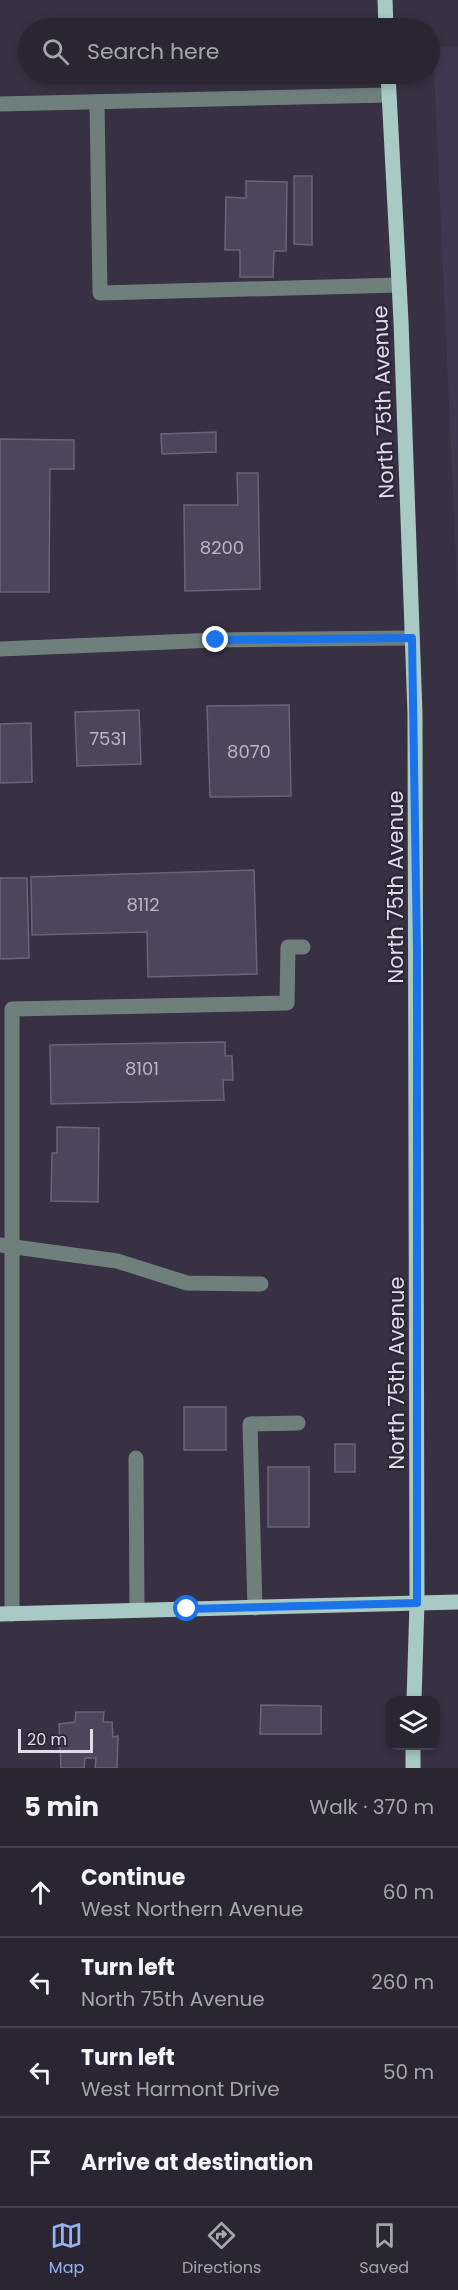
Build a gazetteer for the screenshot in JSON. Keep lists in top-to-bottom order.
{
  "streets": {
    "main road": ["North 75th Avenue"]
  },
  "house_numbers": [
    "8200",
    "7531",
    "8070",
    "8112",
    "8101"
  ],
  "scale_bar": "20 m",
  "page": {
    "search": "Search here",
    "scale": "20 m",
    "heading": ["5 min", "Walk · 370 m"],
    "list": [
      ["Continue", "West Northern Avenue", "60 m"],
      ["Turn left", "North 75th Avenue", "260 m"],
      ["Turn left", "West Harmont Drive", "50 m"],
      "Arrive at destination"
    ],
    "nav": ["Map", "Directions", "Saved"]
  }
}
